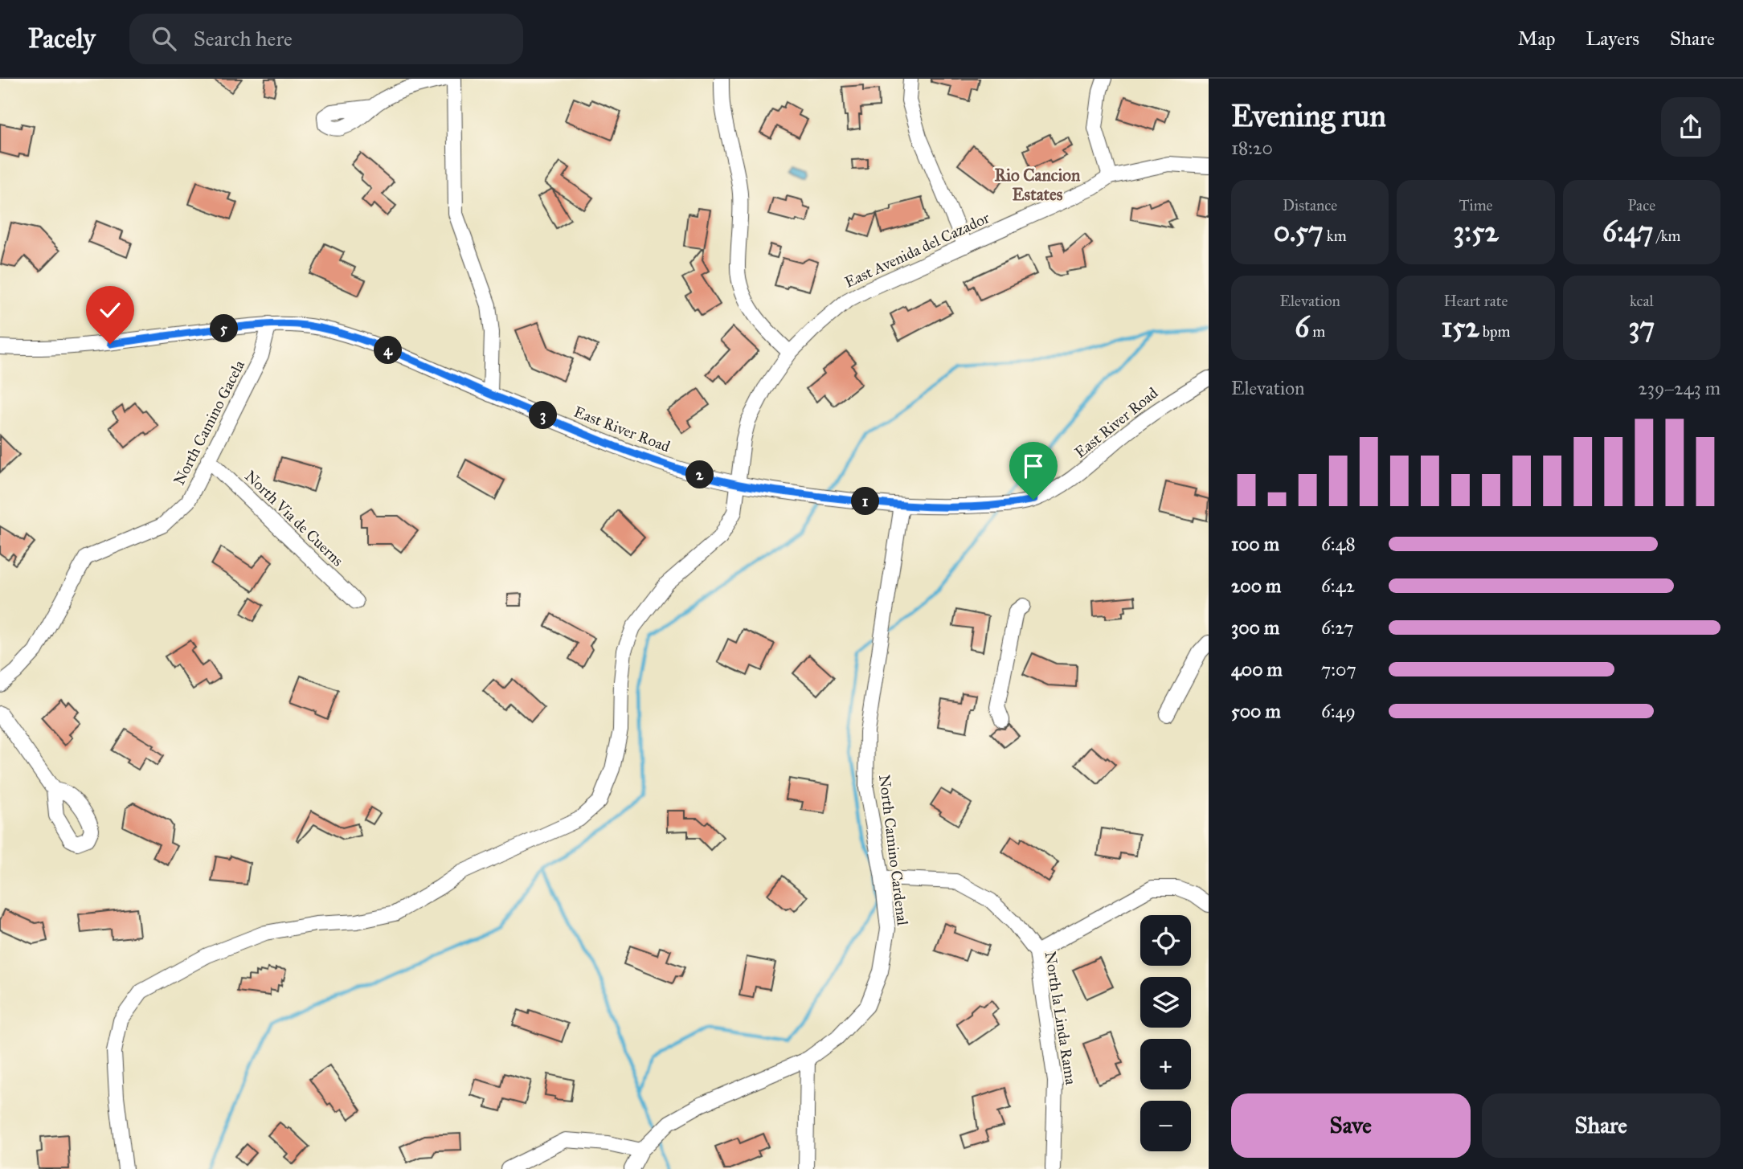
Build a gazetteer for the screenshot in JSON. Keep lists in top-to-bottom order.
{
  "streets": {
    "street": [
      "East Avenida del Cazador",
      "North Camino Gacela",
      "East River Road",
      "North Via de Cuerns",
      "North Camino Cardenal",
      "North la Linda Rama"
    ]
  },
  "crossings": [
    ["East Avenida del Cazador", "East River Road"],
    ["North Camino Gacela", "East River Road"],
    ["North Camino Gacela", "North Via de Cuerns"],
    ["East River Road", "North Camino Cardenal"],
    ["North Camino Cardenal", "North la Linda Rama"]
  ],
  "districts": ["Rio Cancion Estates"],
  "page": {
    "header": "Pacely",
    "search": "Search here",
    "nav": ["Map", "Layers", "Share"],
    "heading": ["Evening run", "18:20"],
    "stats": [
      ["Distance", "0.57 km"],
      ["Time", "3:52"],
      ["Pace", "6:47 /km"],
      ["Elevation", "6 m"],
      ["Heart rate", "152 bpm"],
      ["kcal", "37"]
    ],
    "pins": [
      "5",
      "4",
      "3",
      "2",
      "1"
    ],
    "chart": ["Elevation", "239–243 m"],
    "list": [
      {
        "name": "100 m",
        "note": "6:48"
      },
      {
        "name": "200 m",
        "note": "6:42"
      },
      {
        "name": "300 m",
        "note": "6:27"
      },
      {
        "name": "400 m",
        "note": "7:07"
      },
      {
        "name": "500 m",
        "note": "6:49"
      }
    ],
    "map_buttons": ["+", "−"],
    "buttons": ["Save", "Share"]
  }
}
